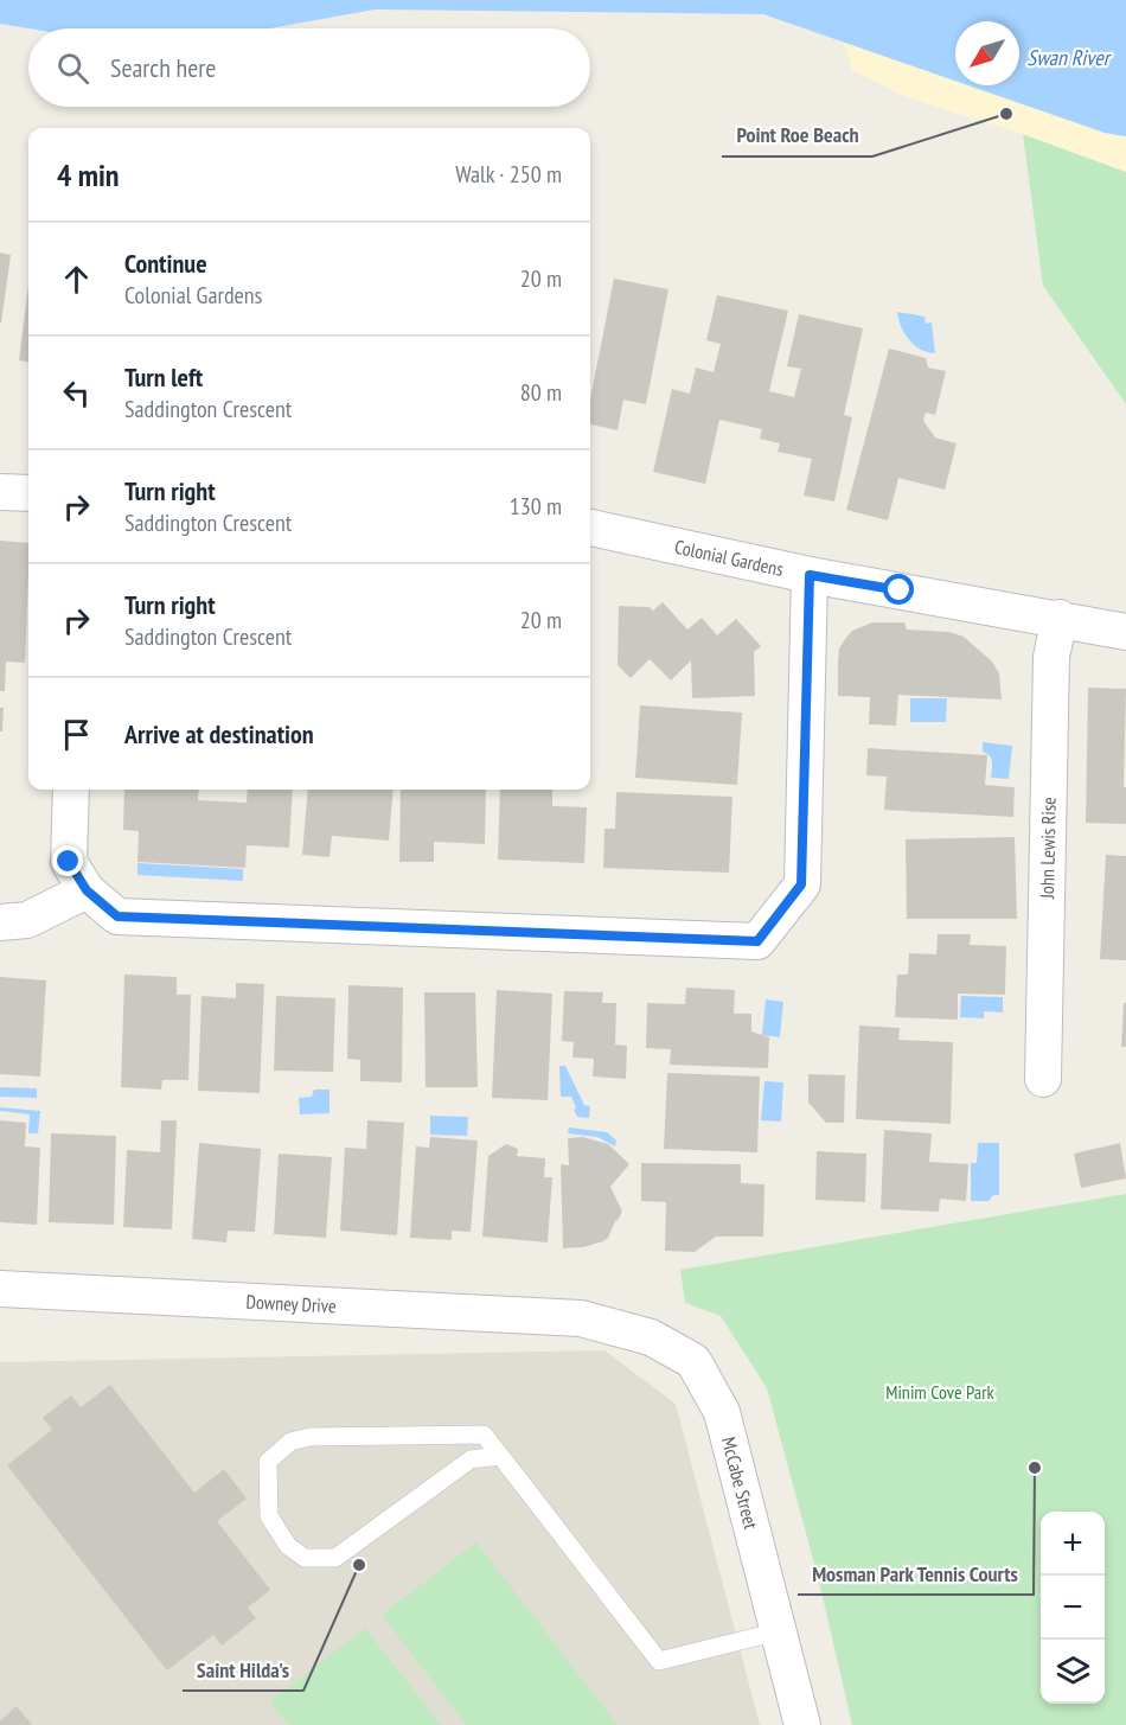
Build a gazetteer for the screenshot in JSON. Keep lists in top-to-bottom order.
{
  "streets": {
    "street": [
      "Colonial Gardens",
      "John Lewis Rise",
      "Downey Drive",
      "McCabe Street"
    ]
  },
  "crossings": [
    ["Colonial Gardens", "John Lewis Rise"],
    ["Downey Drive", "McCabe Street"]
  ],
  "water": ["Swan River"],
  "parks": ["Minim Cove Park"],
  "places": ["Point Roe Beach", "Mosman Park Tennis Courts", "Saint Hilda's"],
  "north": "bottom left",
  "page": {
    "search": "Search here",
    "heading": ["4 min", "Walk · 250 m"],
    "list": [
      ["Continue", "Colonial Gardens", "20 m"],
      ["Turn left", "Saddington Crescent", "80 m"],
      ["Turn right", "Saddington Crescent", "130 m"],
      ["Turn right", "Saddington Crescent", "20 m"],
      "Arrive at destination"
    ],
    "map_buttons": ["+", "−"]
  }
}
